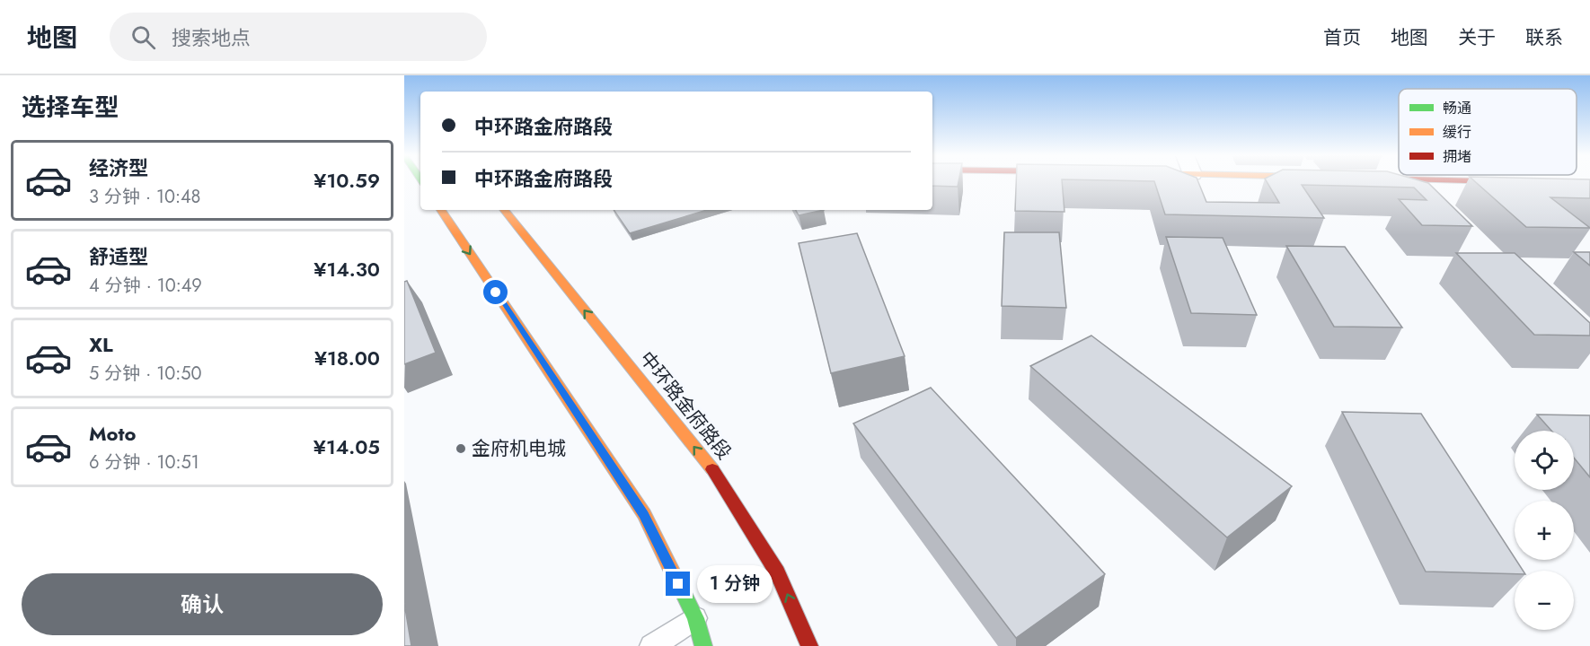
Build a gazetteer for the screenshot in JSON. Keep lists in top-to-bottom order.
{
  "streets": {
    "main road": ["中环路金府路段"]
  },
  "places": ["金府机电城"],
  "legend": ["畅通", "缓行", "拥堵"],
  "page": {
    "header": "地图",
    "search": "搜索地点",
    "nav": [
      "首页",
      "地图",
      "关于",
      "联系"
    ],
    "heading": "选择车型",
    "banner": ["中环路金府路段", "中环路金府路段"],
    "list": [
      {
        "name": "经济型",
        "note": "3 分钟 · 10:48",
        "value": "¥10.59"
      },
      {
        "name": "舒适型",
        "note": "4 分钟 · 10:49",
        "value": "¥14.30"
      },
      {
        "name": "XL",
        "note": "5 分钟 · 10:50",
        "value": "¥18.00"
      },
      {
        "name": "Moto",
        "note": "6 分钟 · 10:51",
        "value": "¥14.05"
      }
    ],
    "map_buttons": ["+", "−"],
    "buttons": "确认",
    "bubble": "1 分钟"
  }
}
